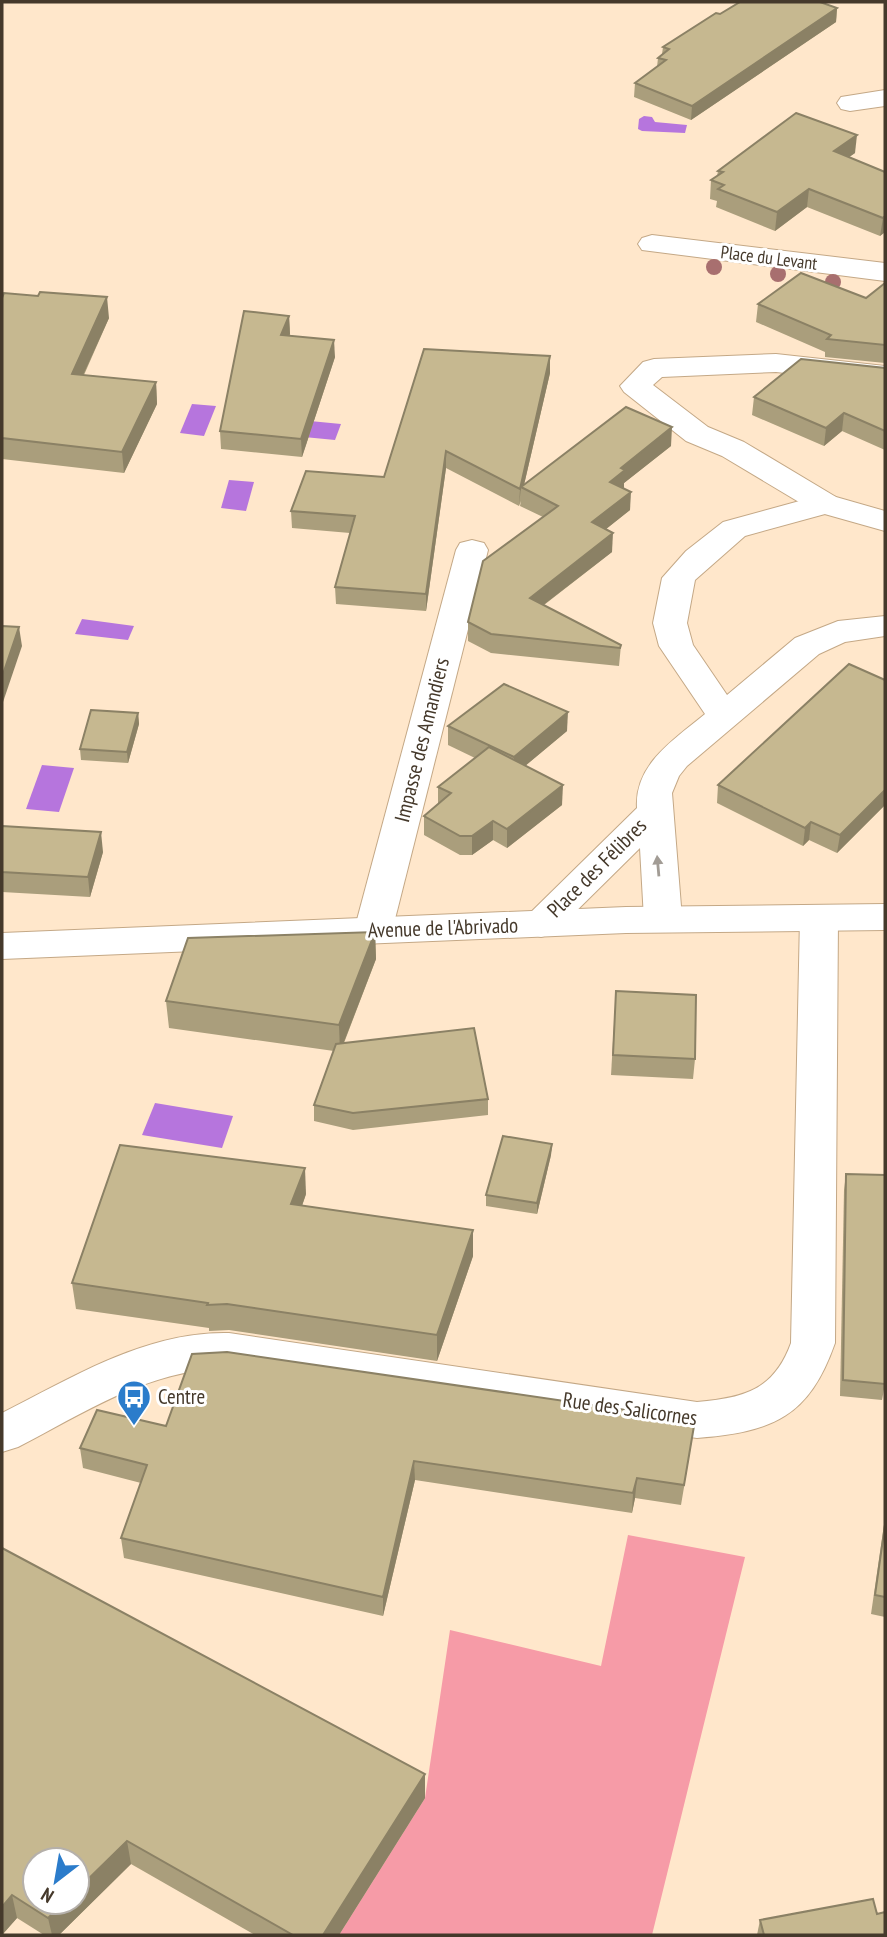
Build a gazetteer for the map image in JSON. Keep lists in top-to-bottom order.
{
  "streets": {
    "street": [
      "Place du Levant",
      "Impasse des Amandiers",
      "Place des Félibres",
      "Avenue de l'Abrivado",
      "Rue des Salicornes"
    ]
  },
  "crossings": [
    ["Impasse des Amandiers", "Avenue de l'Abrivado"],
    ["Place des Félibres", "Avenue de l'Abrivado"],
    ["Avenue de l'Abrivado", "Rue des Salicornes"]
  ],
  "places": {
    "bus stop": ["Centre"]
  },
  "north": "bottom left"
}
